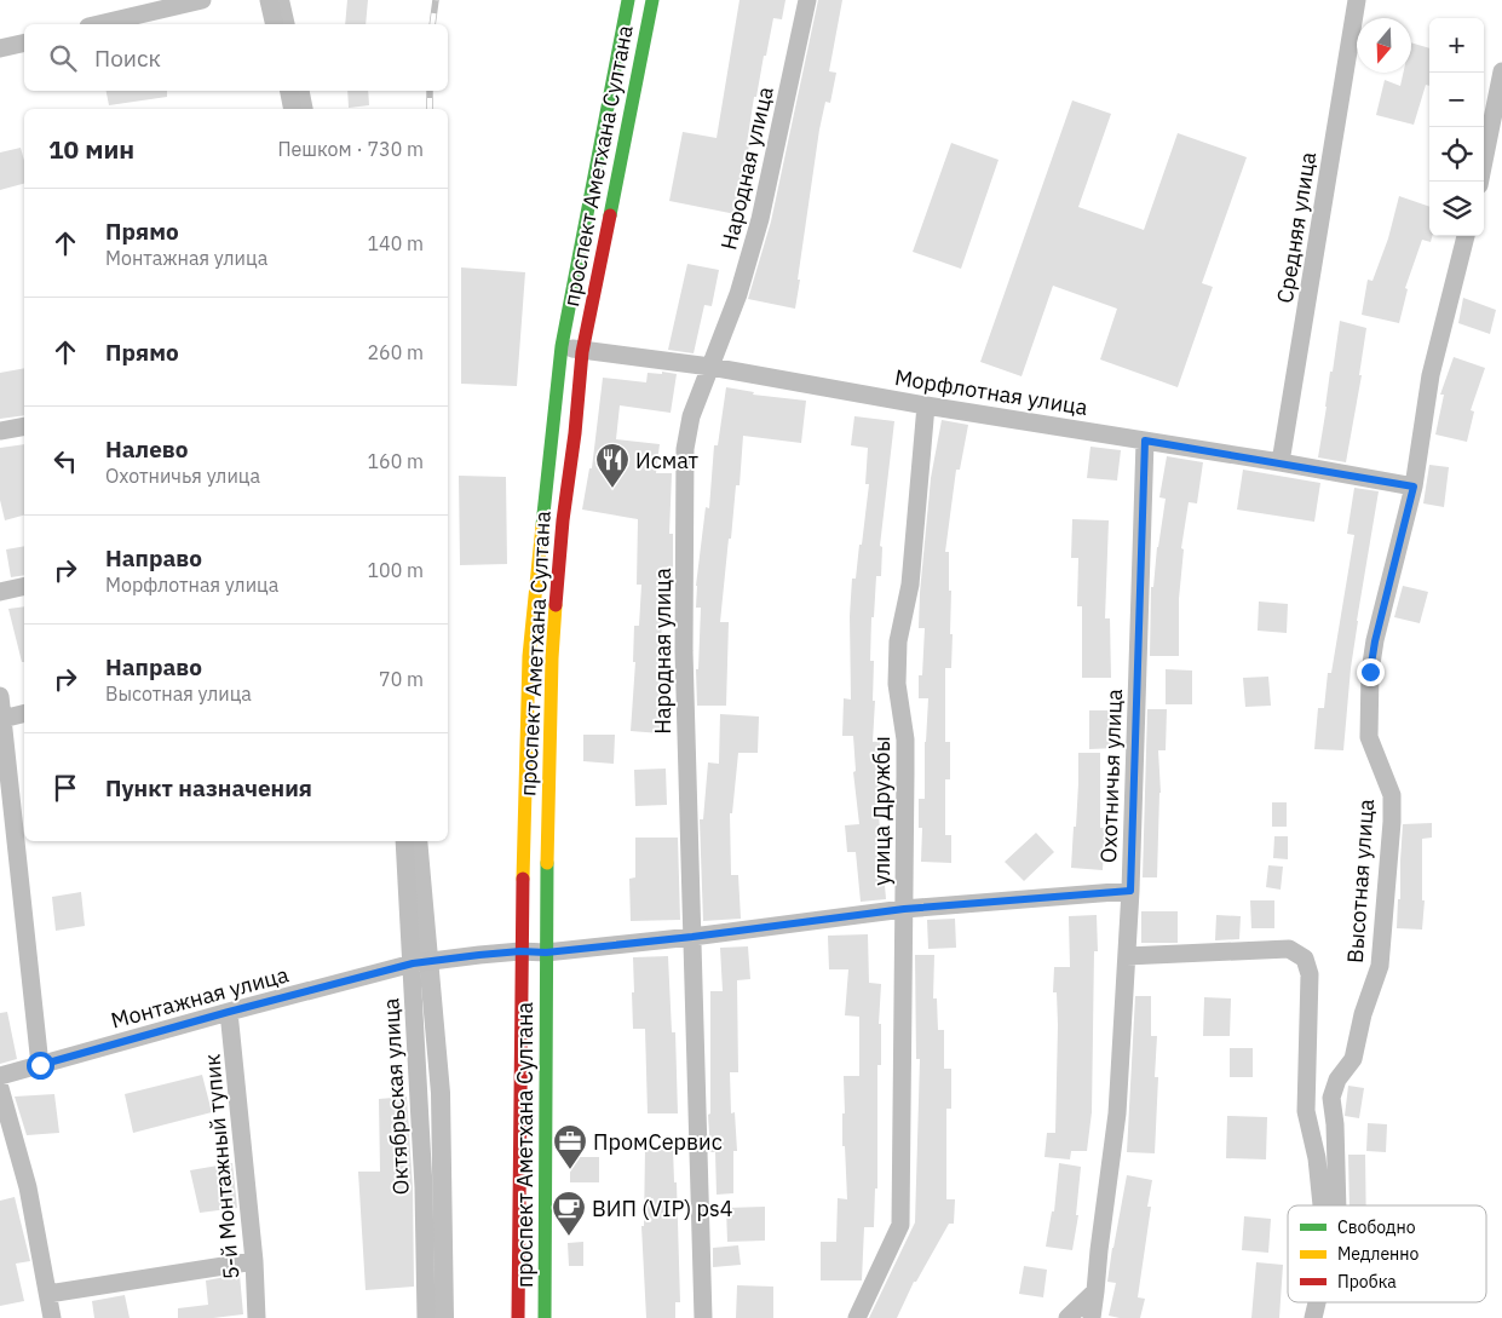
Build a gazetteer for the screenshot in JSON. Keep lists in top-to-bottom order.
{
  "streets": {
    "main road": ["проспект Аметхана Султана"],
    "street": [
      "Народная улица",
      "Средняя улица",
      "Морфлотная улица",
      "Охотничья улица",
      "улица Дружбы",
      "Высотная улица",
      "Монтажная улица",
      "Октябрьская улица",
      "5-й Монтажный тупик"
    ]
  },
  "crossings": [
    ["проспект Аметхана Султана", "Морфлотная улица"],
    ["проспект Аметхана Султана", "Монтажная улица"],
    ["Народная улица", "Морфлотная улица"],
    ["Народная улица", "Монтажная улица"],
    ["Средняя улица", "Морфлотная улица"],
    ["Морфлотная улица", "Охотничья улица"],
    ["Морфлотная улица", "улица Дружбы"],
    ["Морфлотная улица", "Высотная улица"],
    ["Охотничья улица", "Высотная улица"],
    ["Охотничья улица", "Монтажная улица"],
    ["улица Дружбы", "Монтажная улица"],
    ["Монтажная улица", "Октябрьская улица"],
    ["Монтажная улица", "5-й Монтажный тупик"]
  ],
  "places": {
    "restaurant": ["Исмат"],
    "office": ["ПромСервис"],
    "cafe": ["ВИП (VIP) ps4"]
  },
  "legend": ["Свободно", "Медленно", "Пробка"],
  "north": "bottom",
  "page": {
    "map_buttons": ["+", "−"],
    "search": "Поиск",
    "heading": ["10 мин", "Пешком · 730 m"],
    "list": [
      ["Прямо", "Монтажная улица", "140 m"],
      ["Прямо", "260 m"],
      ["Налево", "Охотничья улица", "160 m"],
      ["Направо", "Морфлотная улица", "100 m"],
      ["Направо", "Высотная улица", "70 m"],
      "Пункт назначения"
    ]
  }
}
